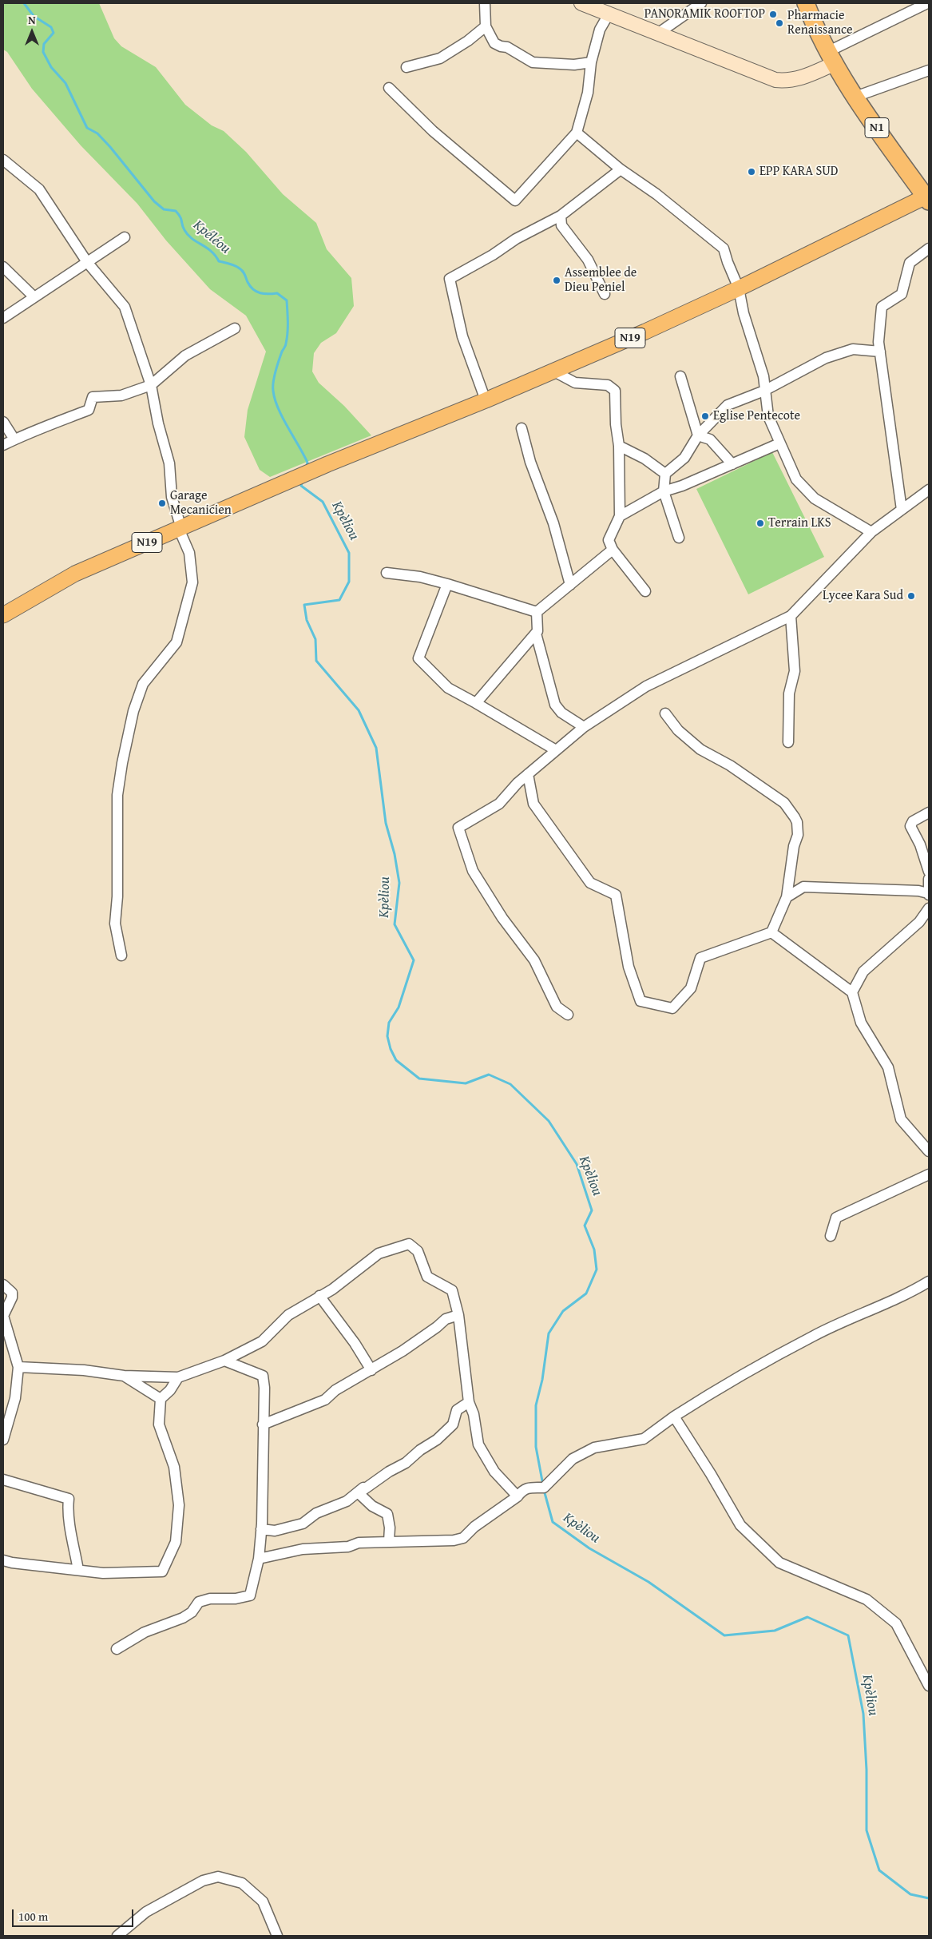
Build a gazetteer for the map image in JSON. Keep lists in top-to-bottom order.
{
  "streets": {
    "highway": ["N1"],
    "main road": ["N19"]
  },
  "crossings": [
    ["N1", "N19"]
  ],
  "water": ["Kpéléou", "Kpèliou"],
  "places": [
    "PANORAMIK ROOFTOP",
    "Pharmacie Renaissance",
    "EPP KARA SUD",
    "Assemblee de Dieu Peniel",
    "Eglise Pentecote",
    "Garage Mecanicien",
    "Terrain LKS",
    "Lycee Kara Sud"
  ],
  "scale_bar": "100 m",
  "north": "top"
}
